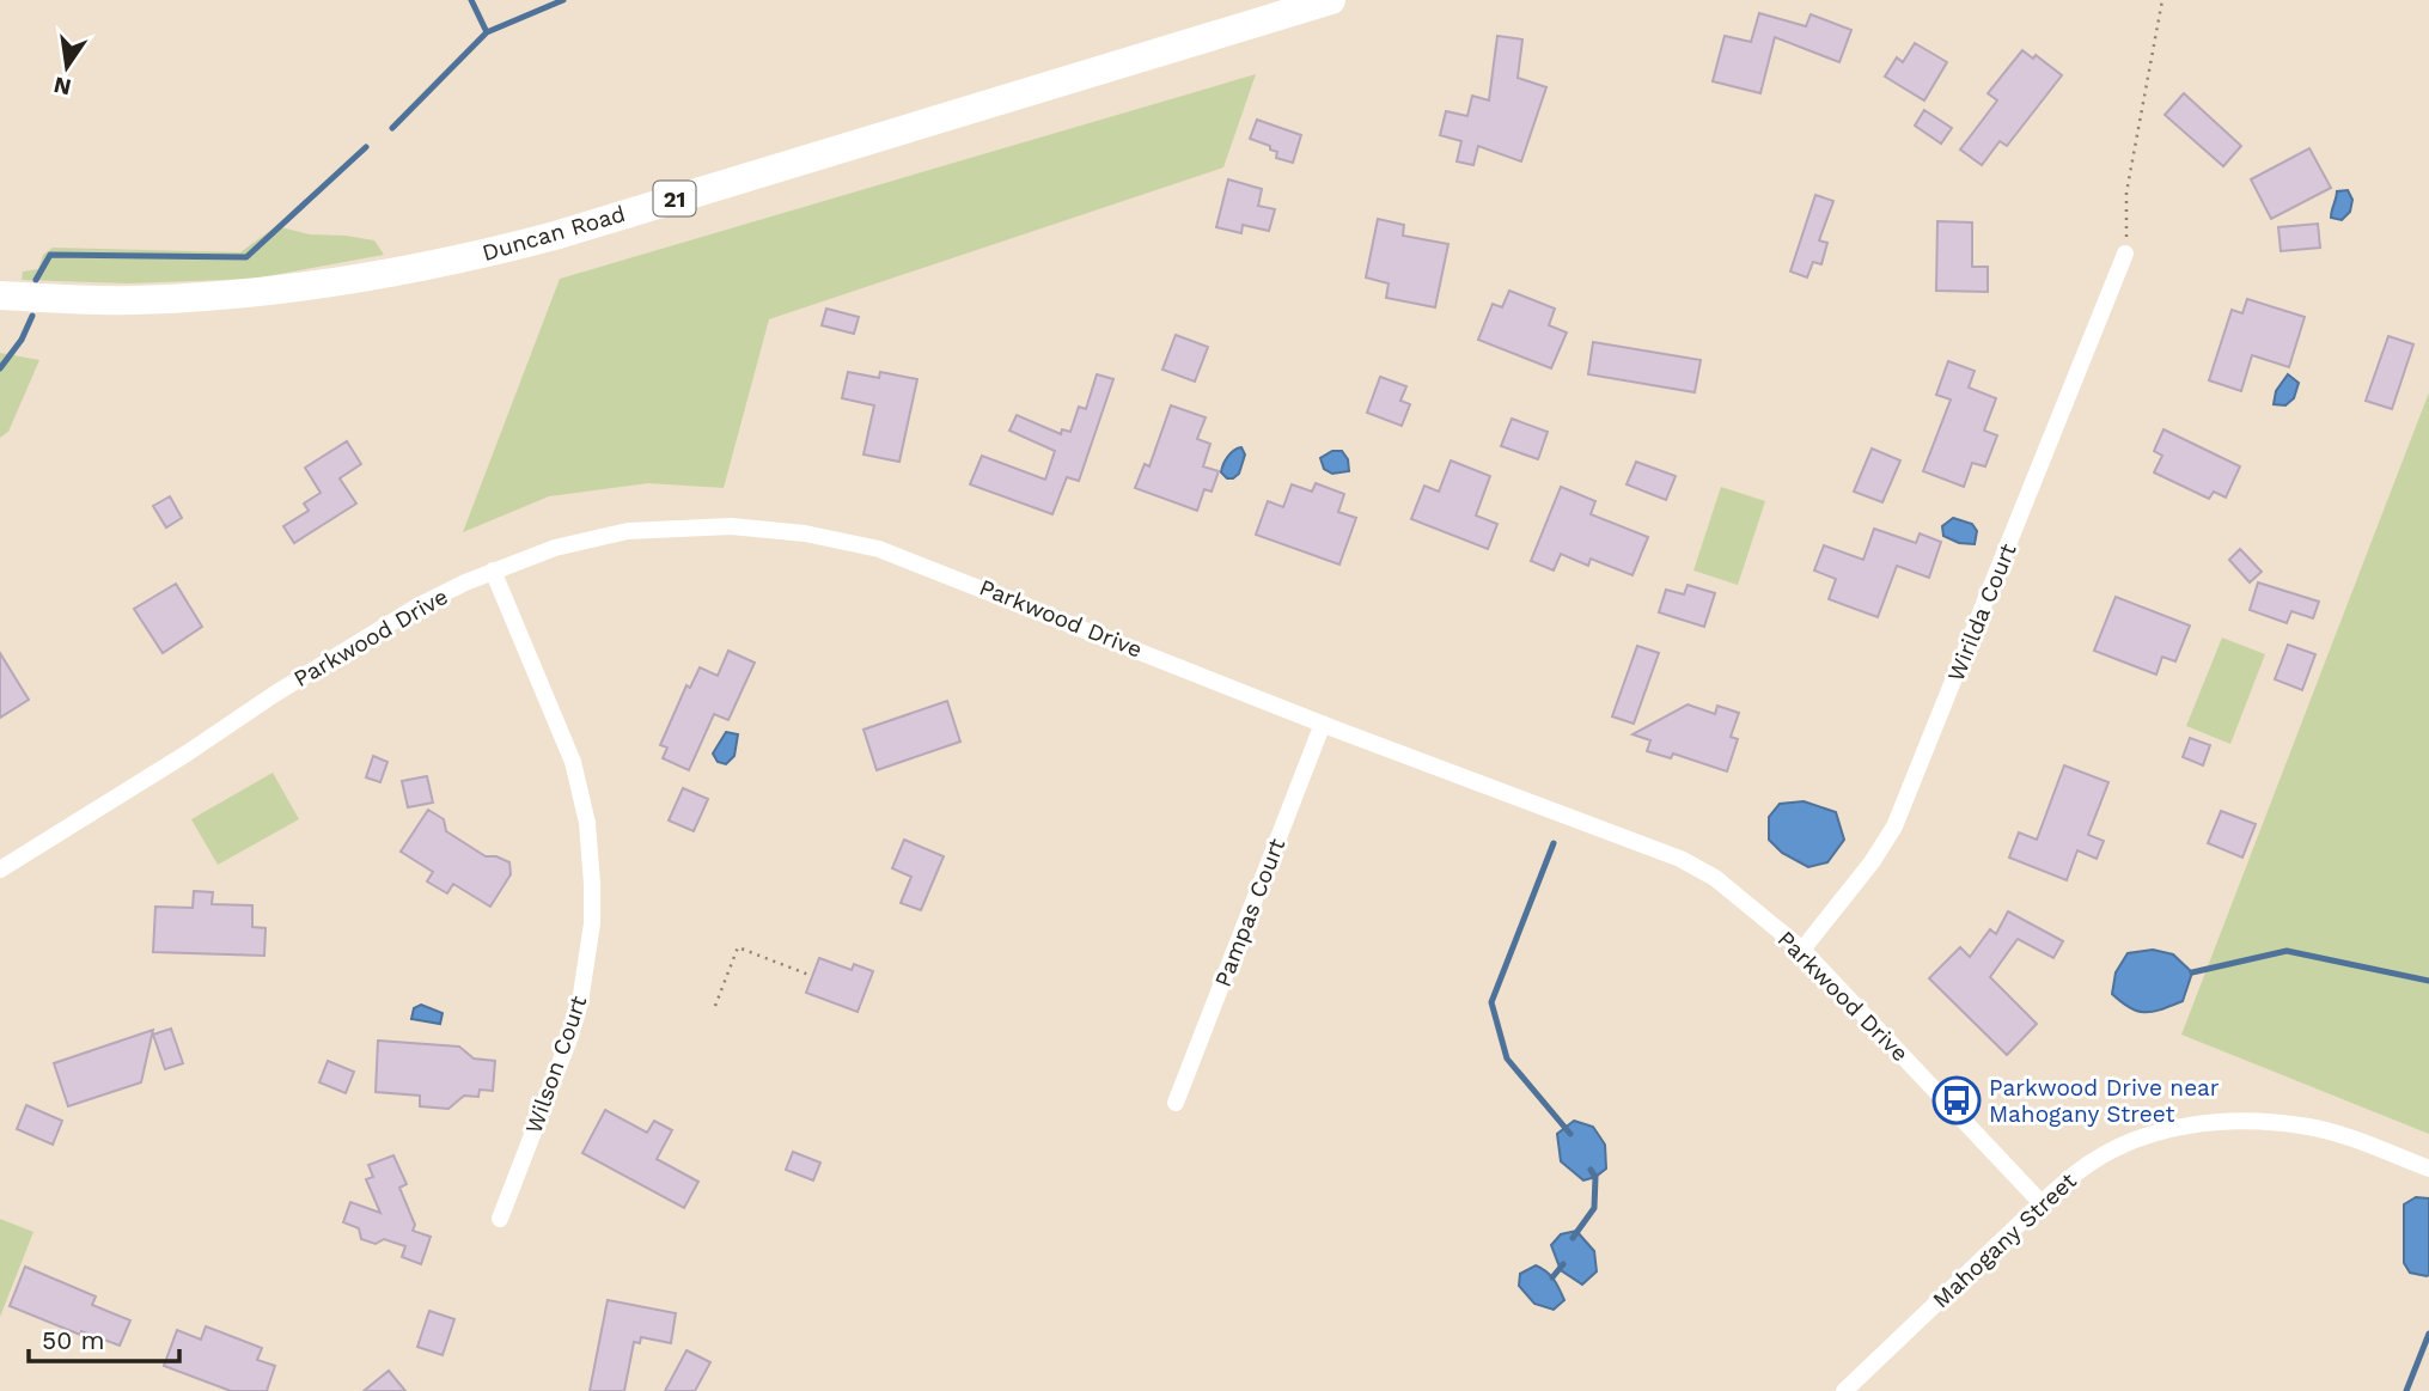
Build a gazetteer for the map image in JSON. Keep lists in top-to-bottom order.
{
  "streets": {
    "highway": ["21", "Duncan Road"],
    "street": [
      "Wirilda Court",
      "Parkwood Drive",
      "Pampas Court",
      "Wilson Court",
      "Mahogany Street"
    ]
  },
  "crossings": [
    ["Wirilda Court", "Parkwood Drive"],
    ["Parkwood Drive", "Pampas Court"],
    ["Parkwood Drive", "Wilson Court"],
    ["Parkwood Drive", "Mahogany Street"]
  ],
  "places": {
    "bus stop": ["Parkwood Drive near Mahogany Street"]
  },
  "scale_bar": "50 m",
  "north": "bottom"
}
